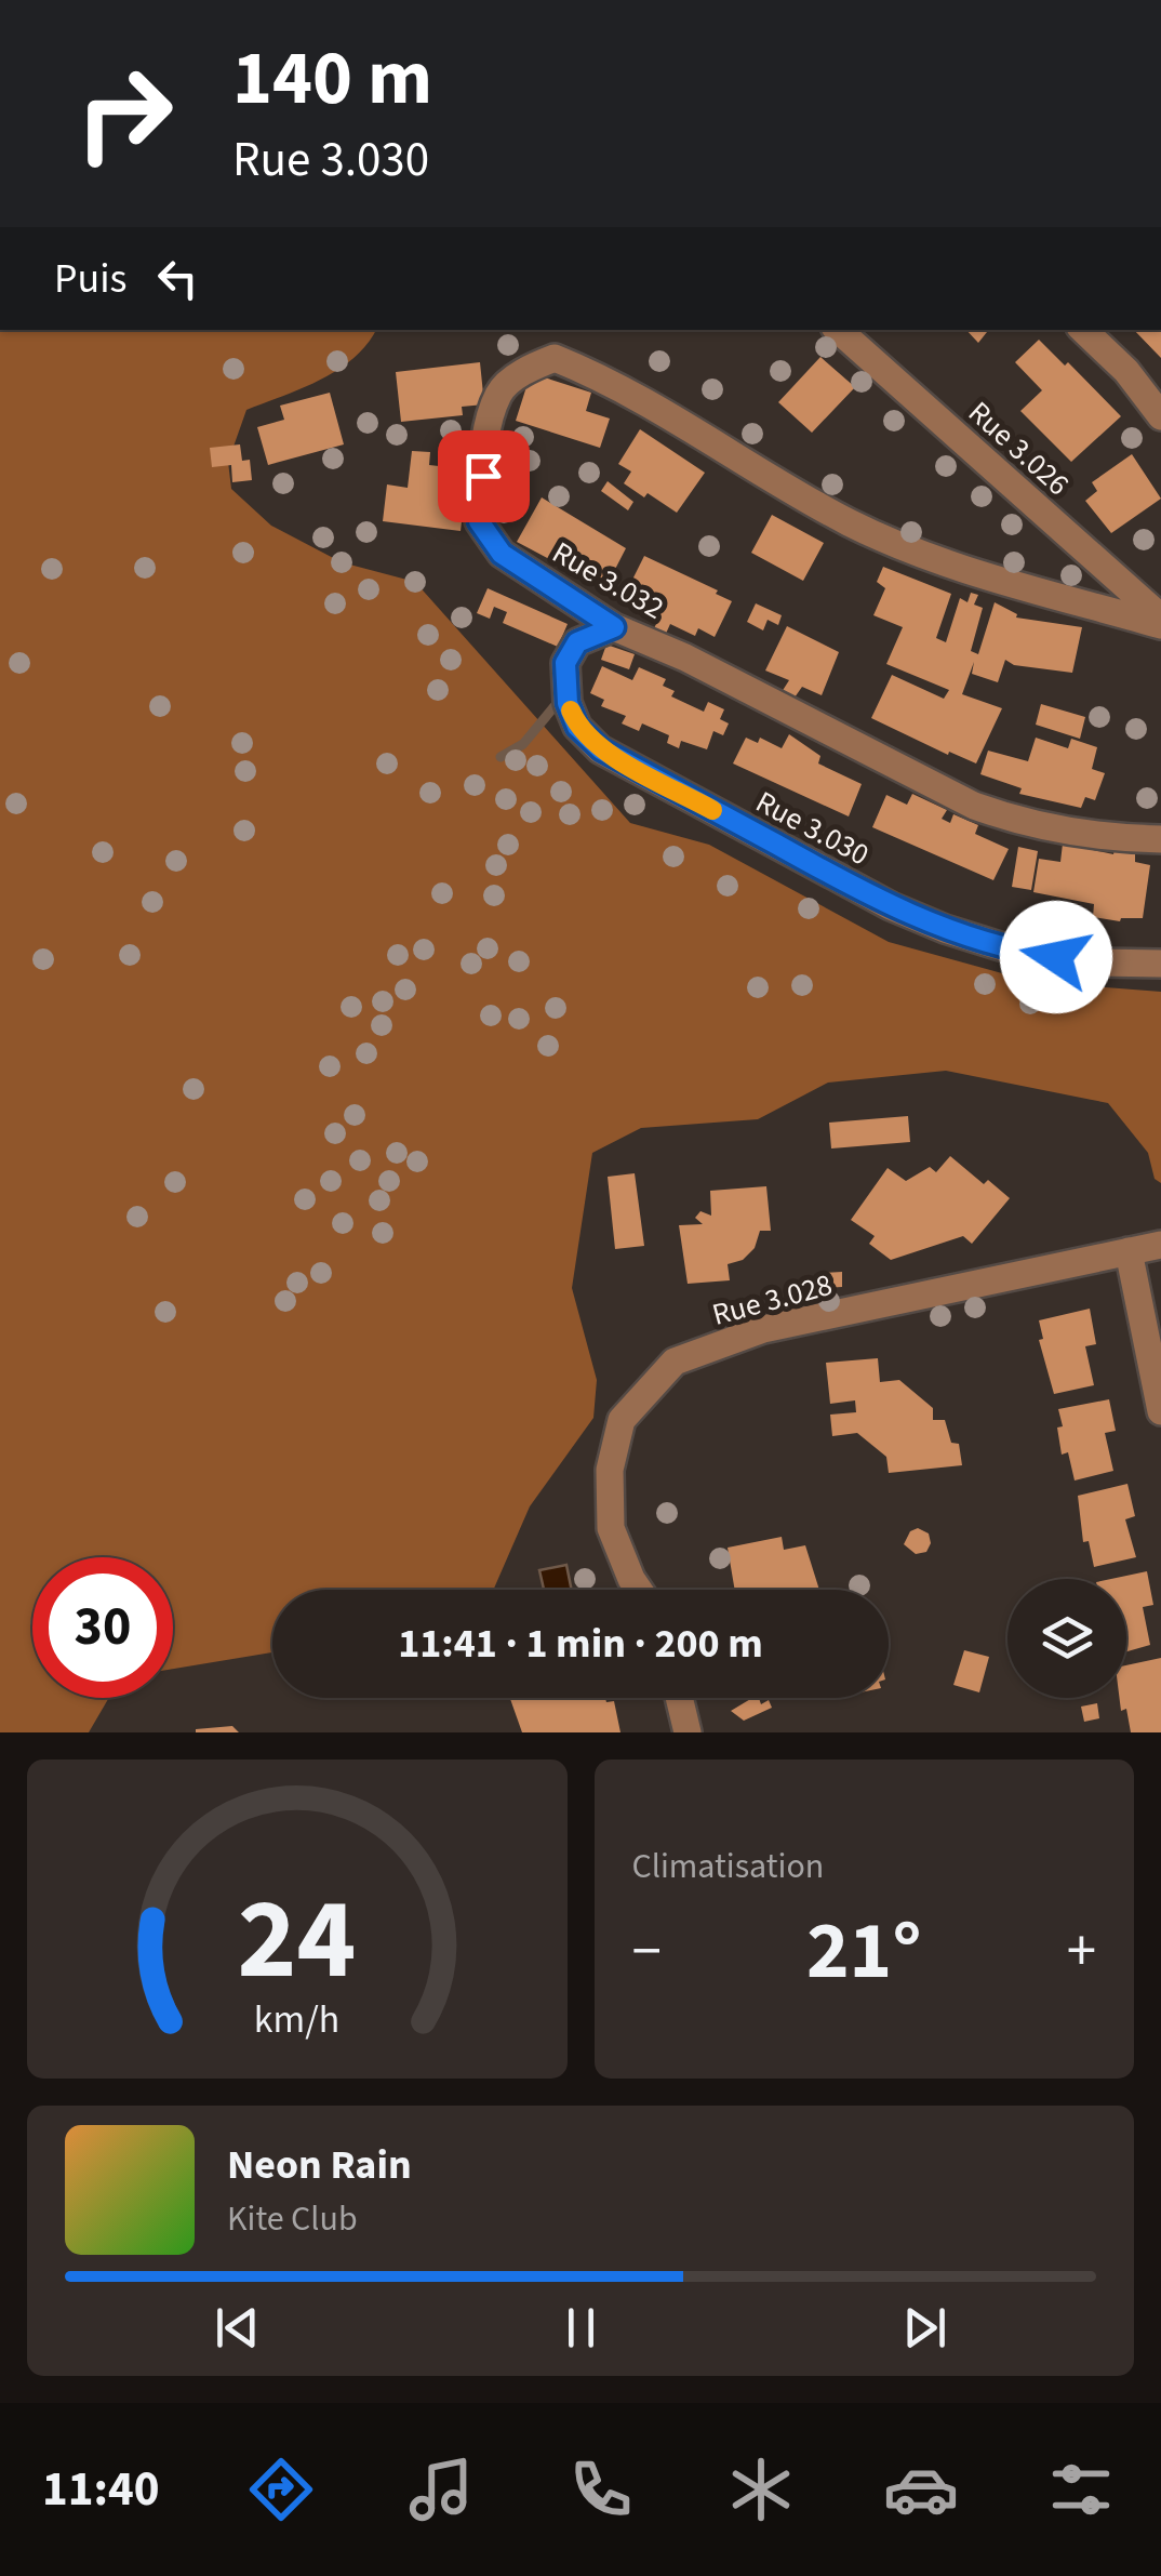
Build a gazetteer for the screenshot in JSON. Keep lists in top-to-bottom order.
{
  "streets": {
    "street": [
      "Rue 3.026",
      "Rue 3.032",
      "Rue 3.030",
      "Rue 3.028"
    ]
  },
  "crossings": [
    ["Rue 3.026", "Rue 3.032"],
    ["Rue 3.032", "Rue 3.030"]
  ],
  "page": {
    "turn": ["140 m", "Rue 3.030"],
    "then": "Puis",
    "limit": "30",
    "trip": "11:41 · 1 min · 200 m",
    "tile": "Climatisation",
    "heat": ["−", "21°", "+"],
    "song": ["Neon Rain", "Kite Club"],
    "tabs": "11:40",
    "gauge": ["24", "km/h"]
  }
}
